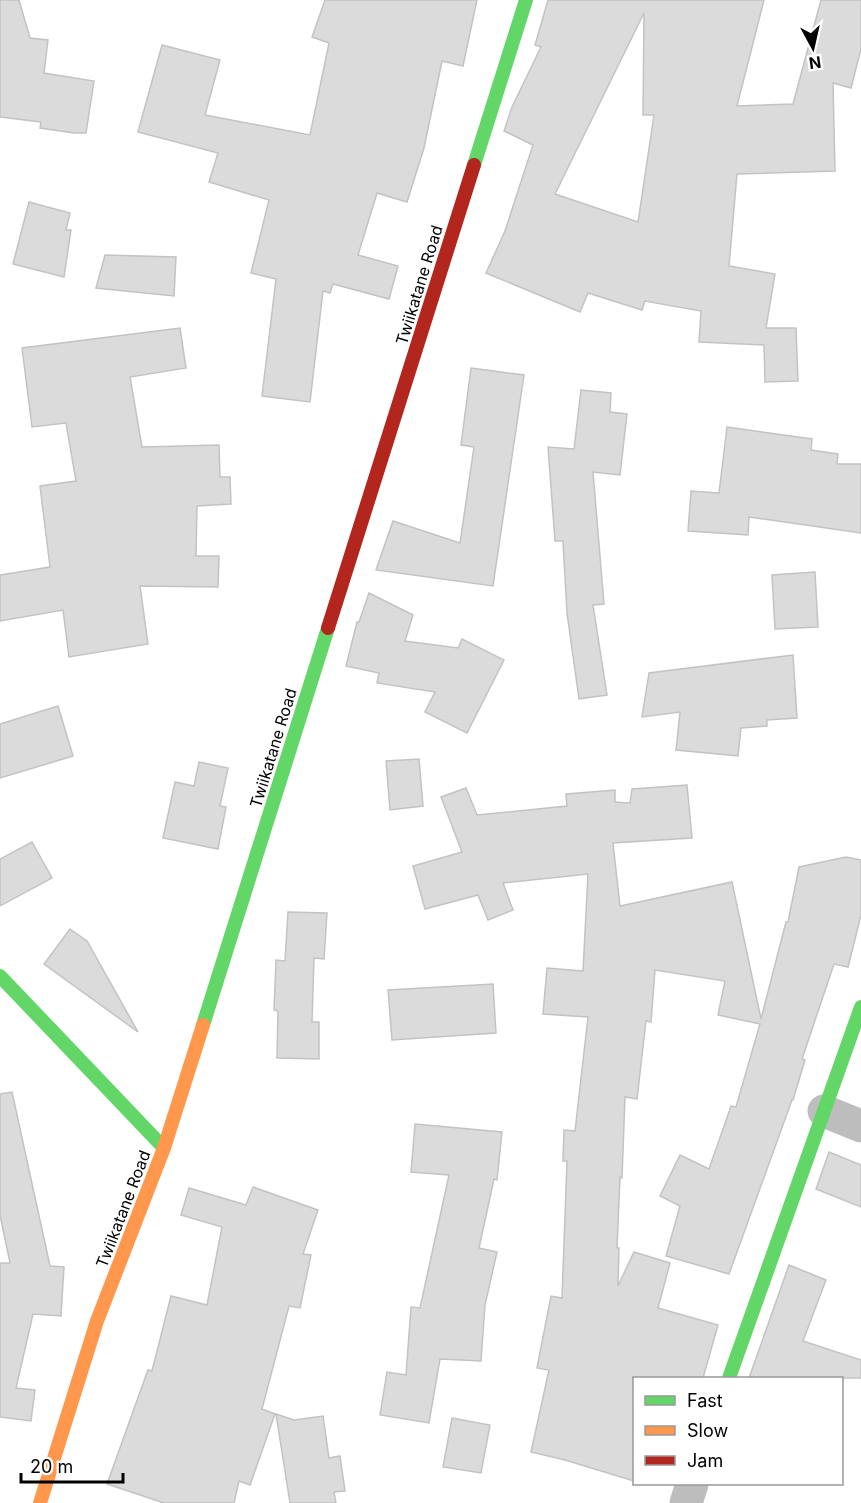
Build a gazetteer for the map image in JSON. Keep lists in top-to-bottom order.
{
  "streets": {
    "street": ["Twiikatane Road"]
  },
  "legend": ["Fast", "Slow", "Jam"],
  "scale_bar": "20 m",
  "north": "bottom"
}
